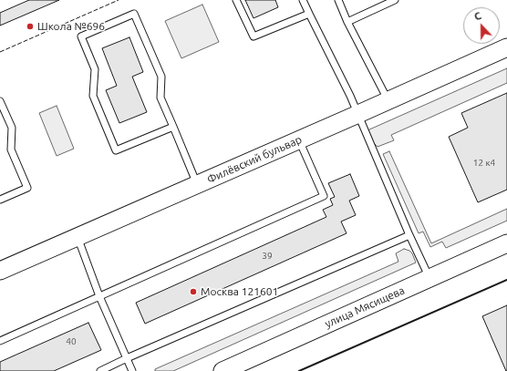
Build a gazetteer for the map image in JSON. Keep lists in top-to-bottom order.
{
  "streets": {
    "street": ["Филёвский бульвар", "улица Мясищева"]
  },
  "places": ["Школа №696", "Москва 121601"],
  "house_numbers": ["12 к4", "39", "40"],
  "north": "top"
}
